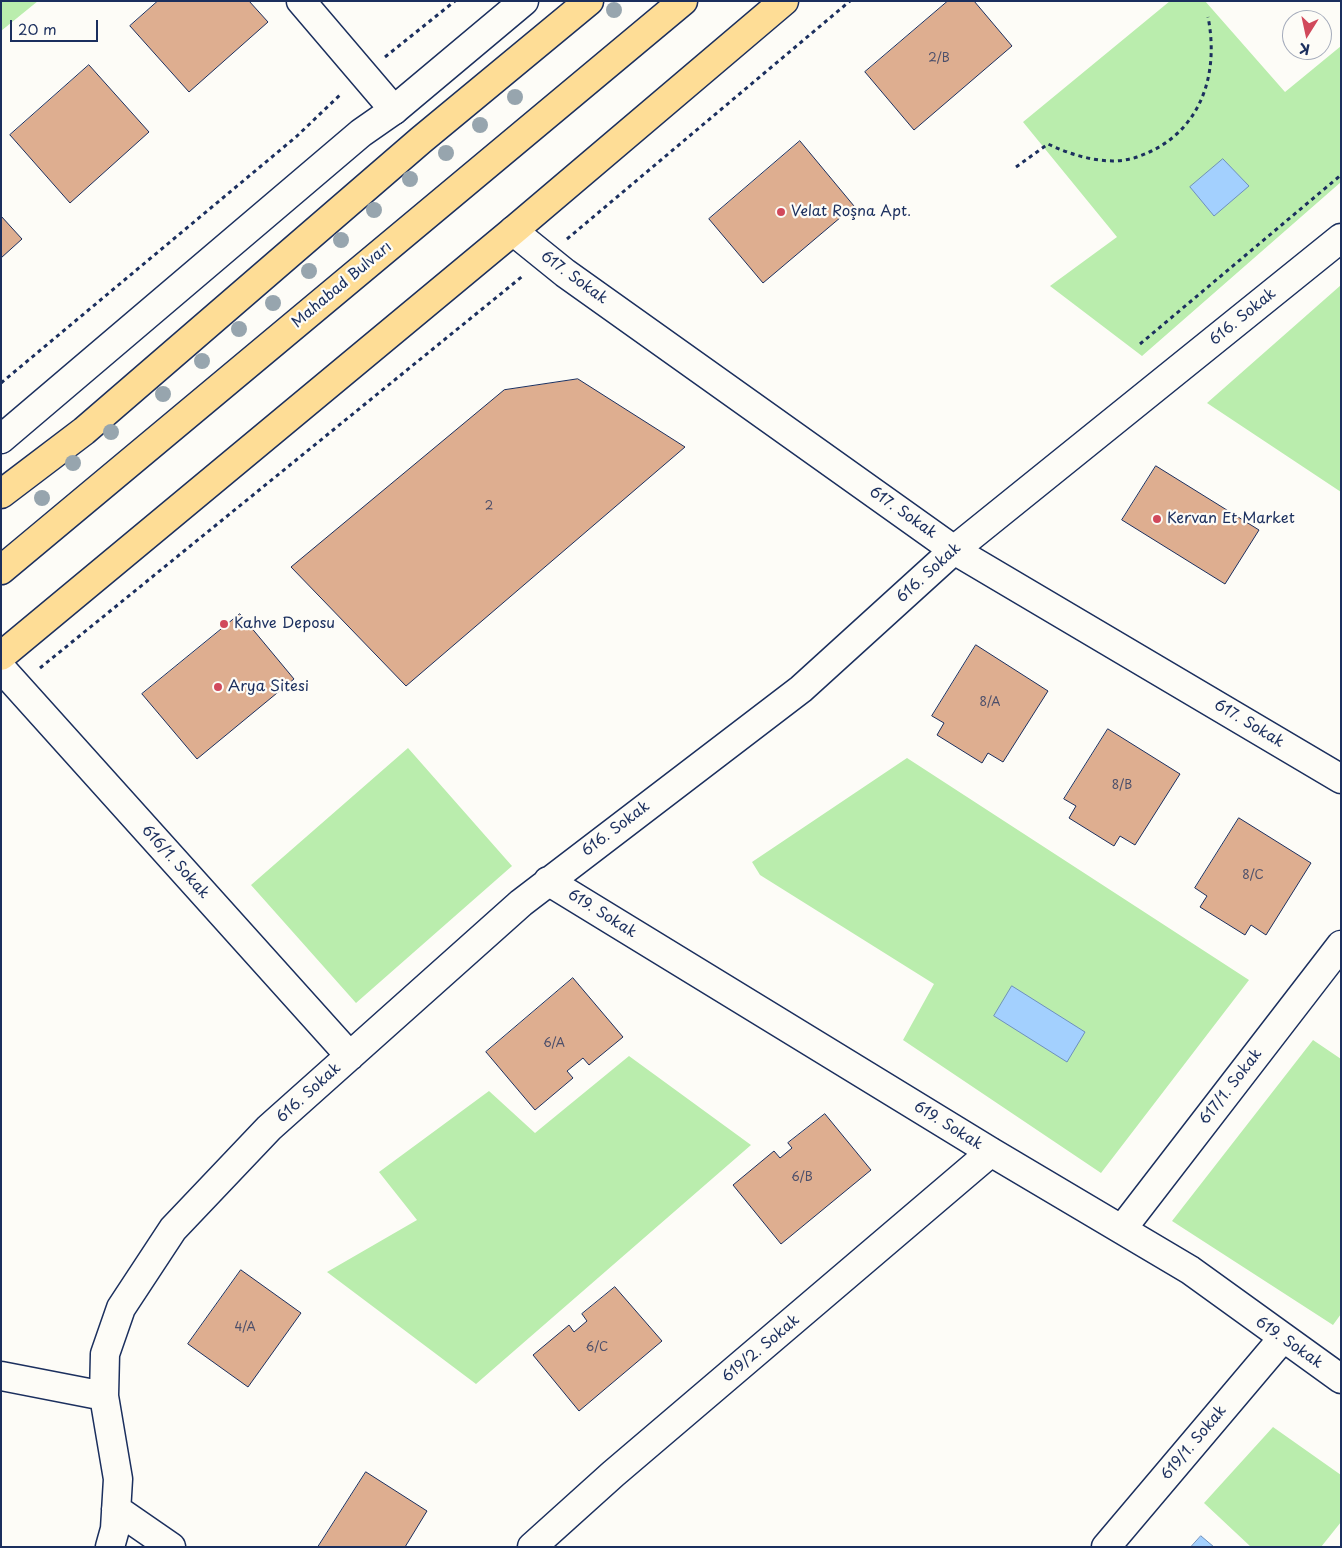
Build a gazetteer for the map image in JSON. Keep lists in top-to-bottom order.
{
  "streets": {
    "main road": ["Mahabad Bulvarı"],
    "street": [
      "617. Sokak",
      "616. Sokak",
      "616/1. Sokak",
      "619. Sokak",
      "617/1. Sokak",
      "619/2. Sokak",
      "619/1. Sokak"
    ]
  },
  "crossings": [
    ["617. Sokak", "616. Sokak"],
    ["616. Sokak", "616/1. Sokak"],
    ["616. Sokak", "619. Sokak"],
    ["619. Sokak", "617/1. Sokak"],
    ["619. Sokak", "619/2. Sokak"],
    ["619. Sokak", "619/1. Sokak"]
  ],
  "places": [
    "Velat Roşna Apt.",
    "Kervan Et Market",
    "Kahve Deposu",
    "Arya Sitesi"
  ],
  "house_numbers": [
    "2/B",
    "2",
    "8/A",
    "8/B",
    "8/C",
    "6/A",
    "6/B",
    "4/A",
    "6/C"
  ],
  "scale_bar": "20 m",
  "north": "bottom"
}
